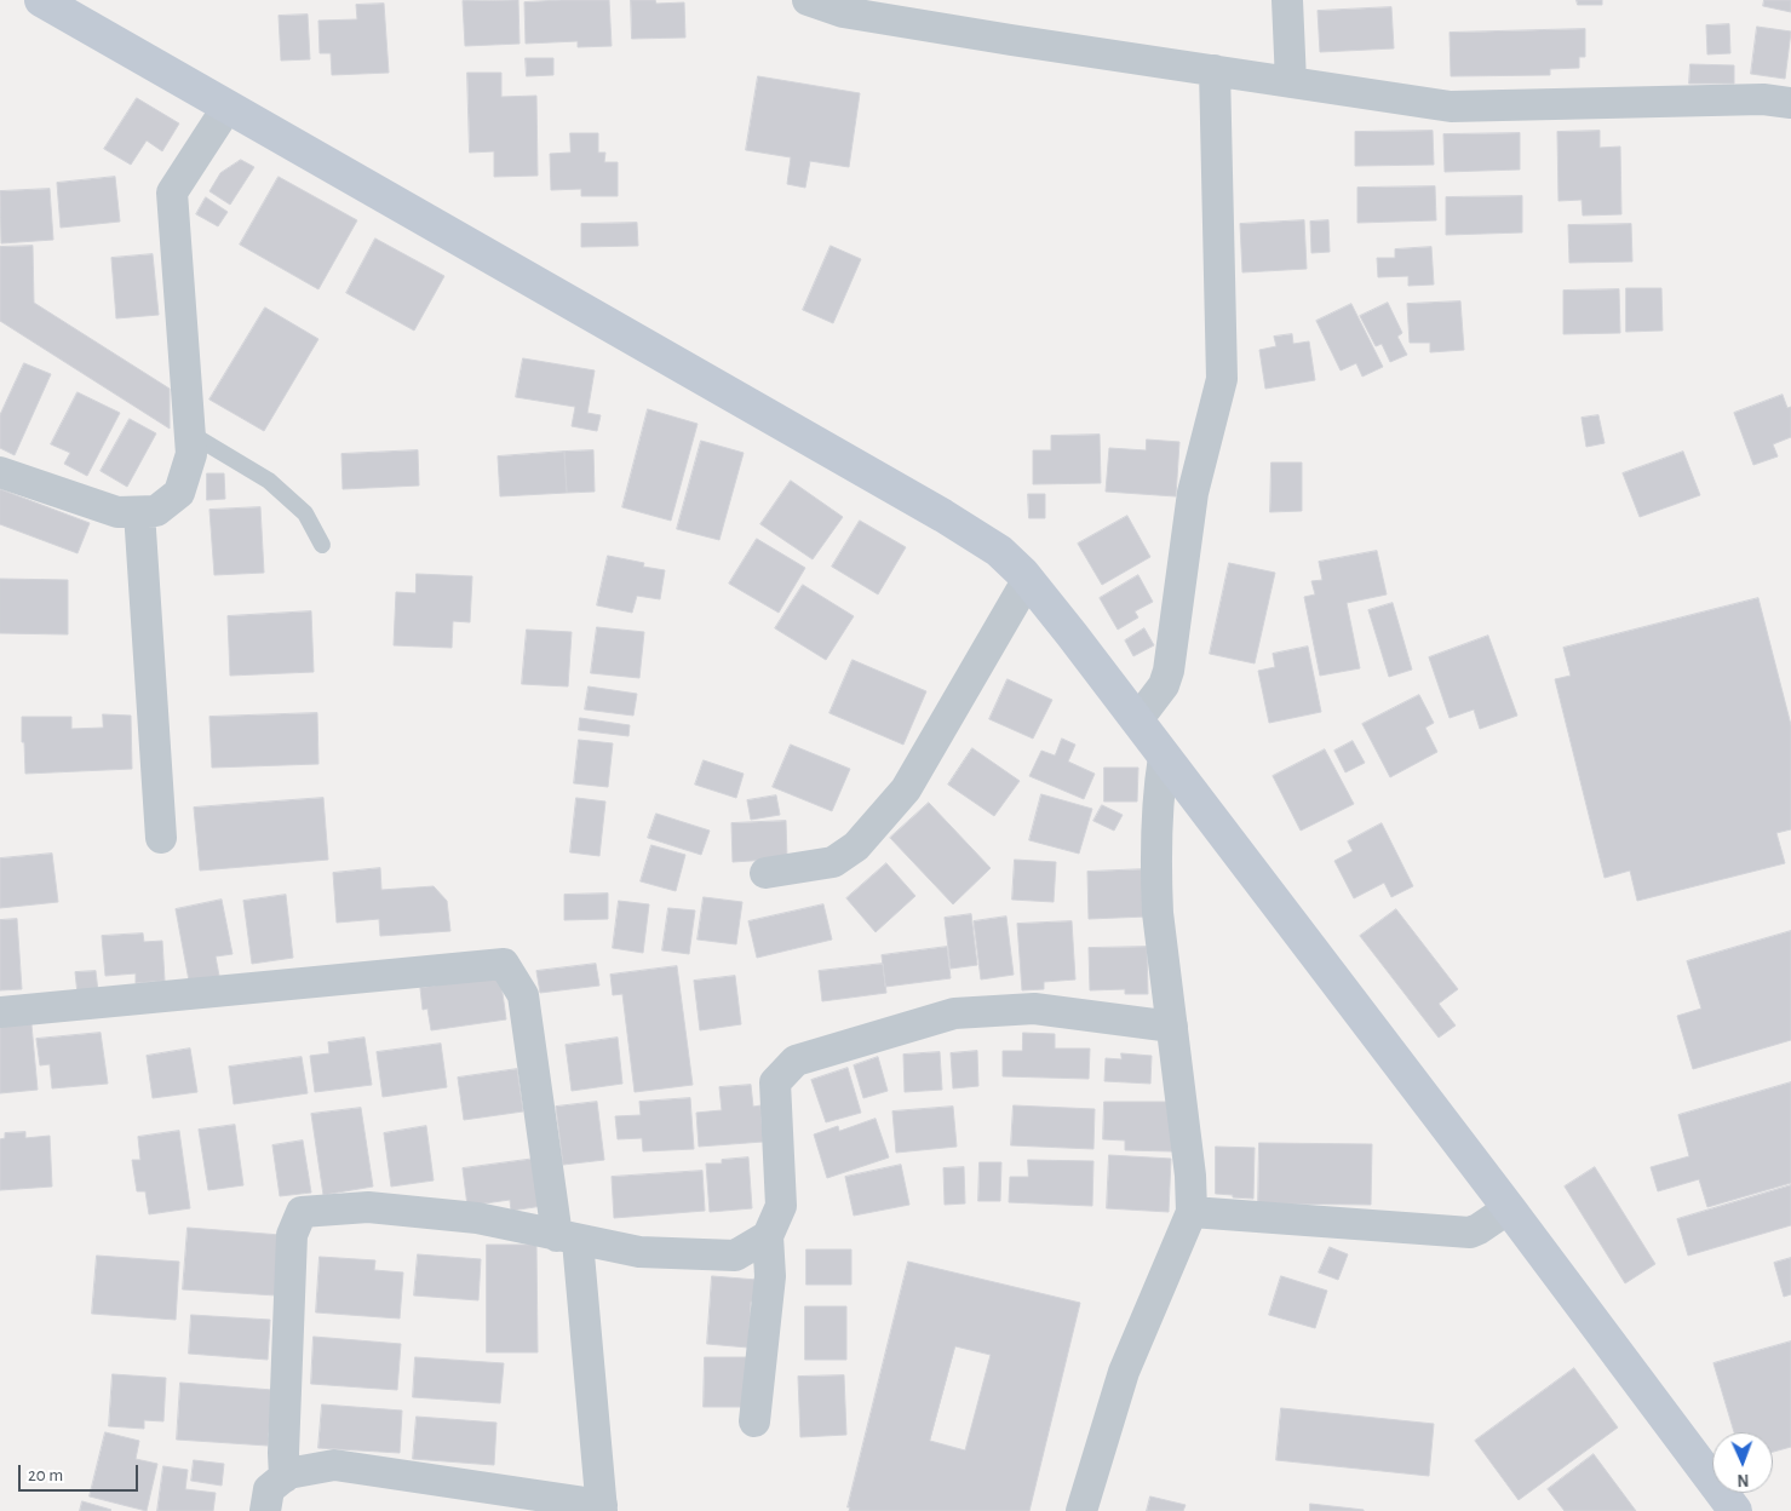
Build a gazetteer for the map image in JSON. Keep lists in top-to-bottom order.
{
  "scale_bar": "20 m",
  "north": "bottom"
}
